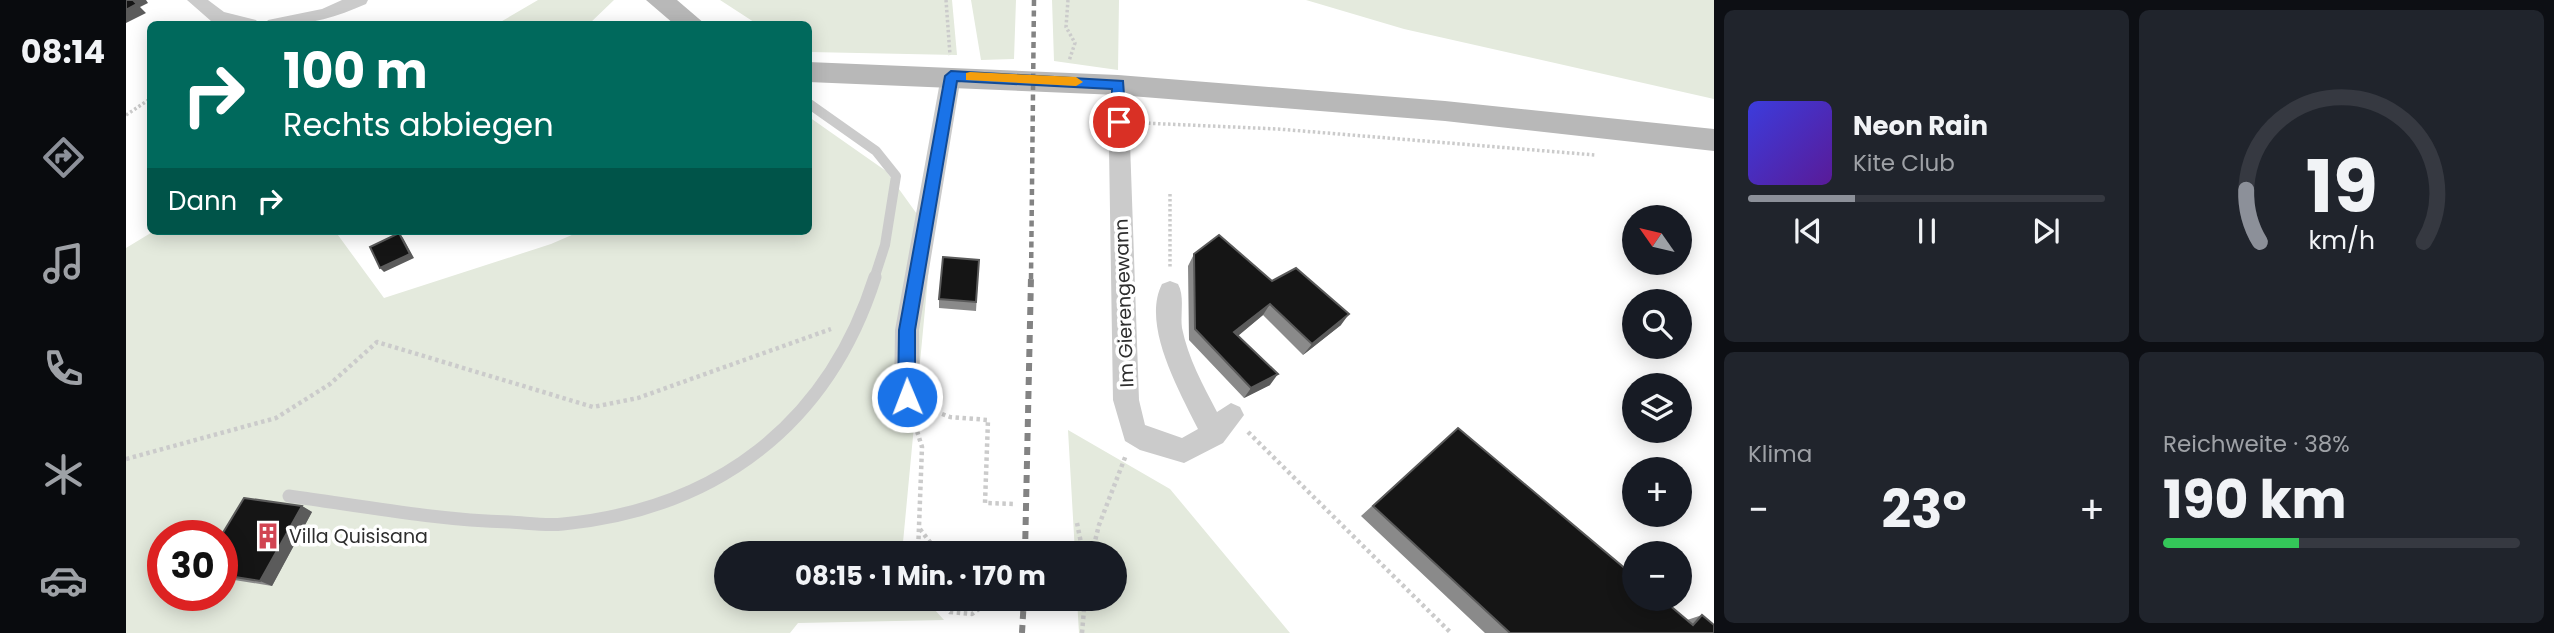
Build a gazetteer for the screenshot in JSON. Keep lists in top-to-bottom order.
{
  "streets": {
    "street": ["Im Gierengewann"]
  },
  "places": {
    "building": ["Villa Quisisana"]
  },
  "north": "top left",
  "page": {
    "tabs": "08:14",
    "turn": ["100 m", "Rechts abbiegen"],
    "song": ["Neon Rain", "Kite Club"],
    "then": "Dann",
    "map_buttons": ["+", "−"],
    "tile": [
      "Klima",
      ["Reichweite · 38%", "190 km"]
    ],
    "heat": ["−", "23°", "+"],
    "limit": "30",
    "trip": "08:15 · 1 Min. · 170 m",
    "gauge": ["19", "km/h"]
  }
}
